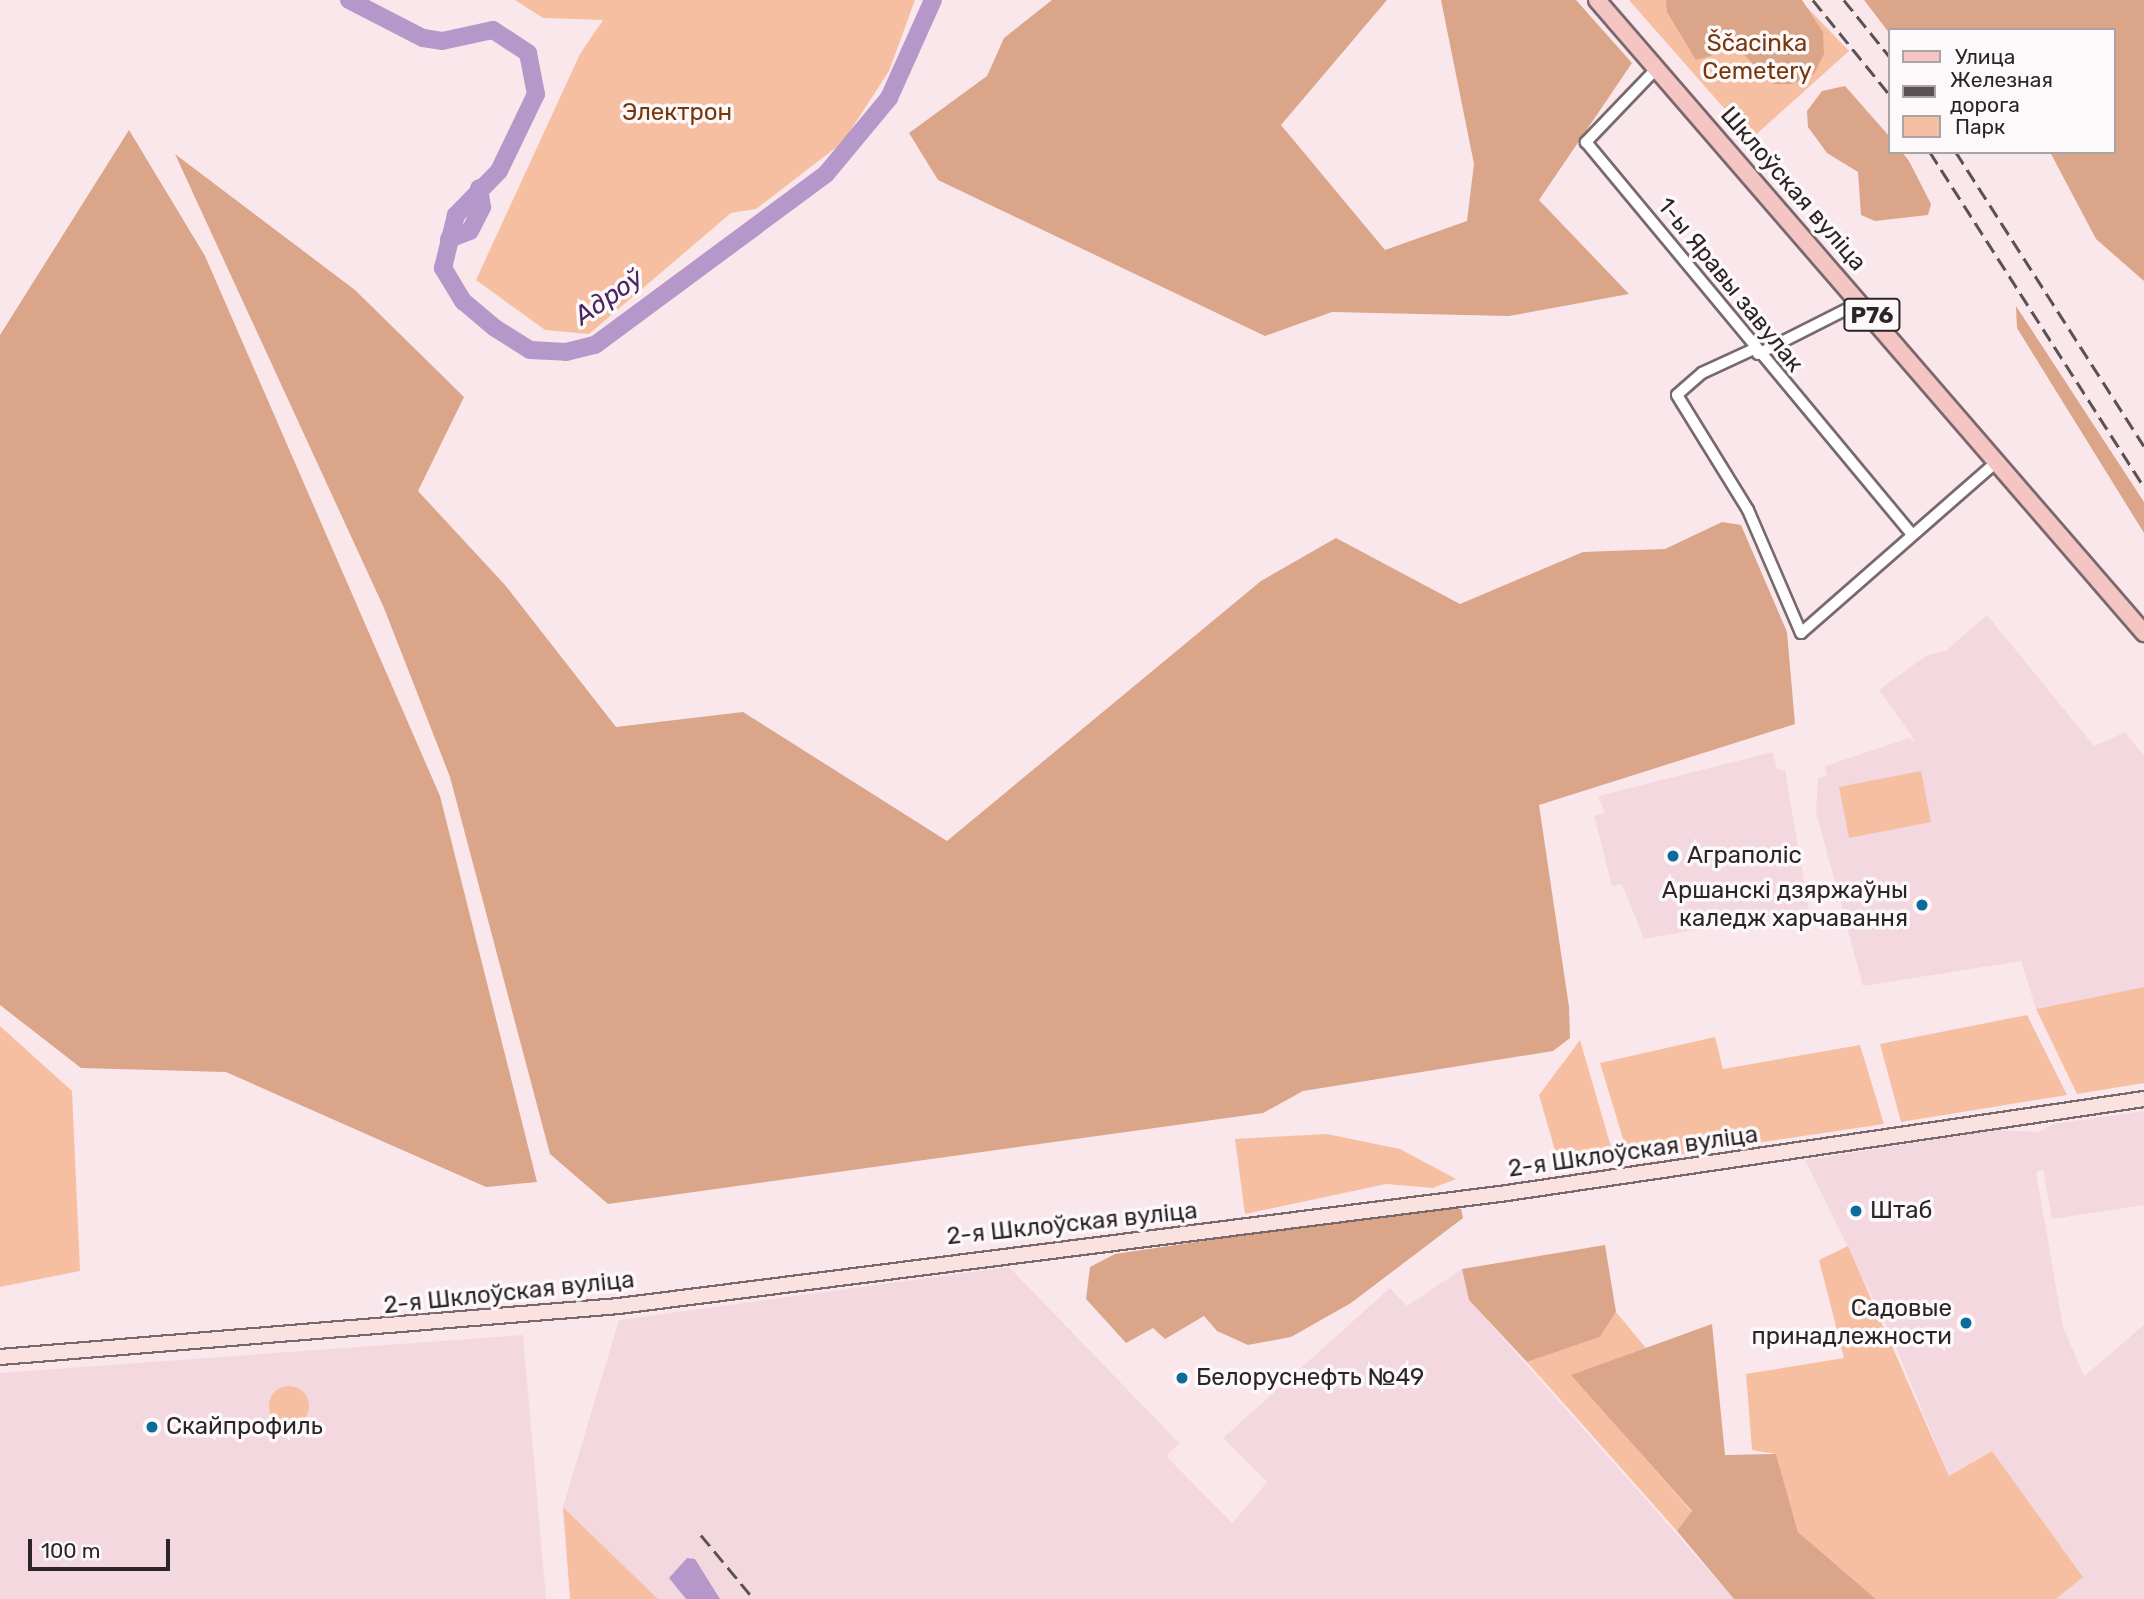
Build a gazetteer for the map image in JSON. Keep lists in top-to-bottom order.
{
  "streets": {
    "main road": ["Шклоўская вуліца", "Р76"],
    "street": ["1-ы Яравы завулак", "2-я Шклоўская вуліца"]
  },
  "crossings": [
    ["Шклоўская вуліца", "1-ы Яравы завулак"]
  ],
  "water": ["Адроў"],
  "parks": ["Ščacinka Cemetery", "Электрон"],
  "places": [
    "Аграполіс",
    "Аршанскі дзяржаўны каледж харчавання",
    "Штаб",
    "Садовые принадлежности",
    "Белоруснефть №49",
    "Скайпрофиль"
  ],
  "legend": ["Улица", "Железная дорога", "Парк"],
  "scale_bar": "100 m"
}
